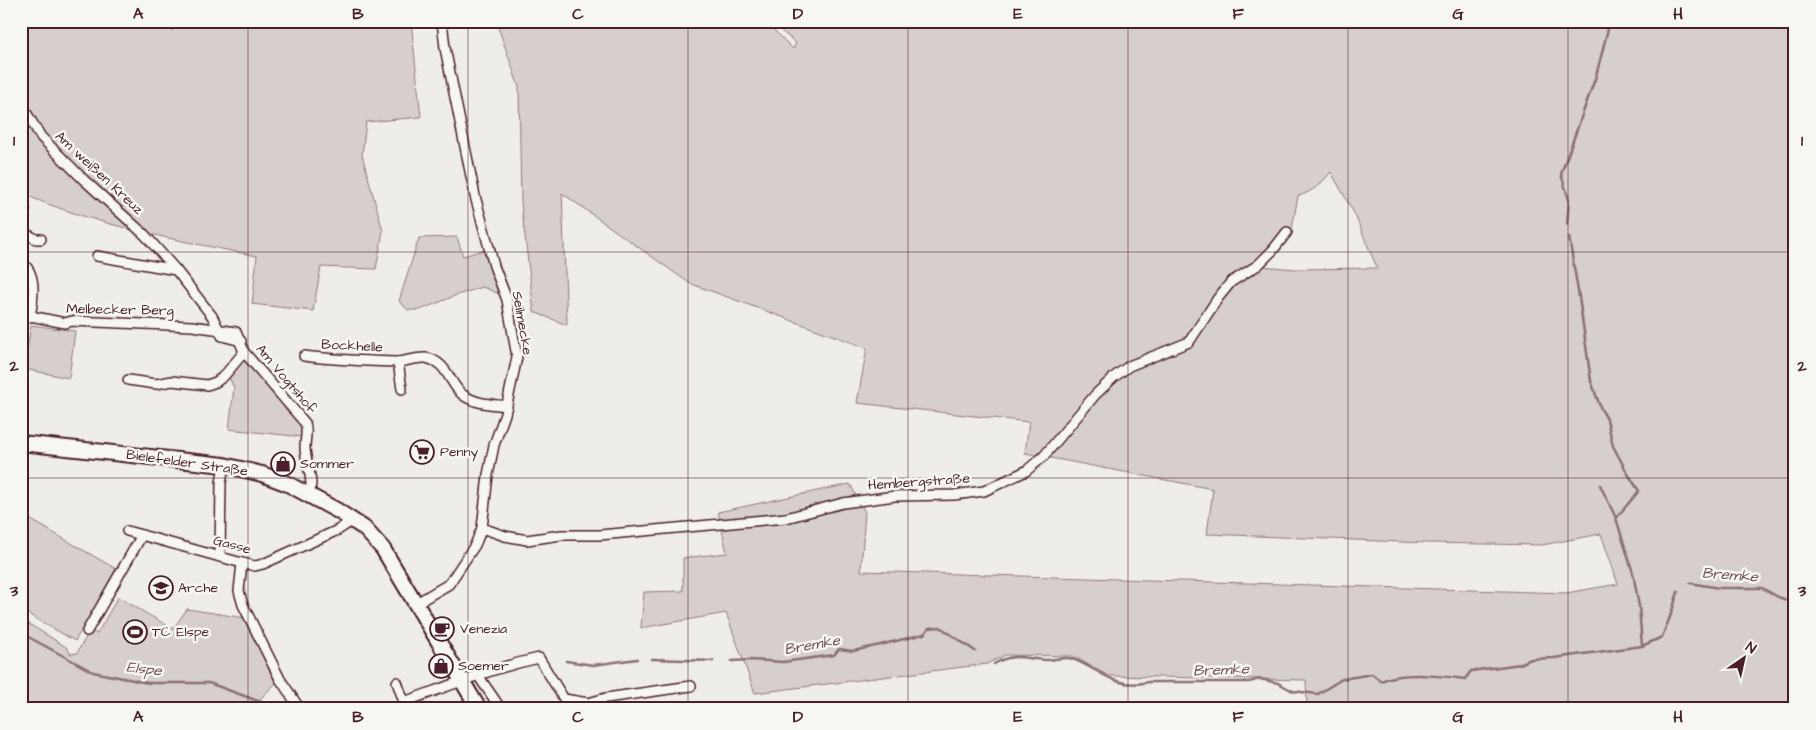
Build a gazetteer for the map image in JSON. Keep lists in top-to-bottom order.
{
  "streets": {
    "main road": ["Bielefelder Straße"],
    "street": [
      "Am weißen Kreuz",
      "Melbecker Berg",
      "Seilmecke",
      "Bockhelle",
      "Am Vogtshof",
      "Hembergstraße",
      "Gasse"
    ]
  },
  "crossings": [
    ["Melbecker Berg", "Am Vogtshof"],
    ["Seilmecke", "Bockhelle"],
    ["Seilmecke", "Bielefelder Straße"],
    ["Seilmecke", "Hembergstraße"],
    ["Am Vogtshof", "Bielefelder Straße"],
    ["Bielefelder Straße", "Gasse"]
  ],
  "water": ["Bremke", "Elspe"],
  "places": {
    "supermarket": ["Penny"],
    "shop": ["Sommer", "Soemer"],
    "school or university": ["Arche"],
    "cafe": ["Venezia"],
    "sports": ["TC Elspe"]
  },
  "north": "top right",
  "grid": {
    "columns": [
      "A",
      "B",
      "C",
      "D",
      "E",
      "F",
      "G",
      "H"
    ],
    "rows": ["1", "2", "3"]
  }
}
